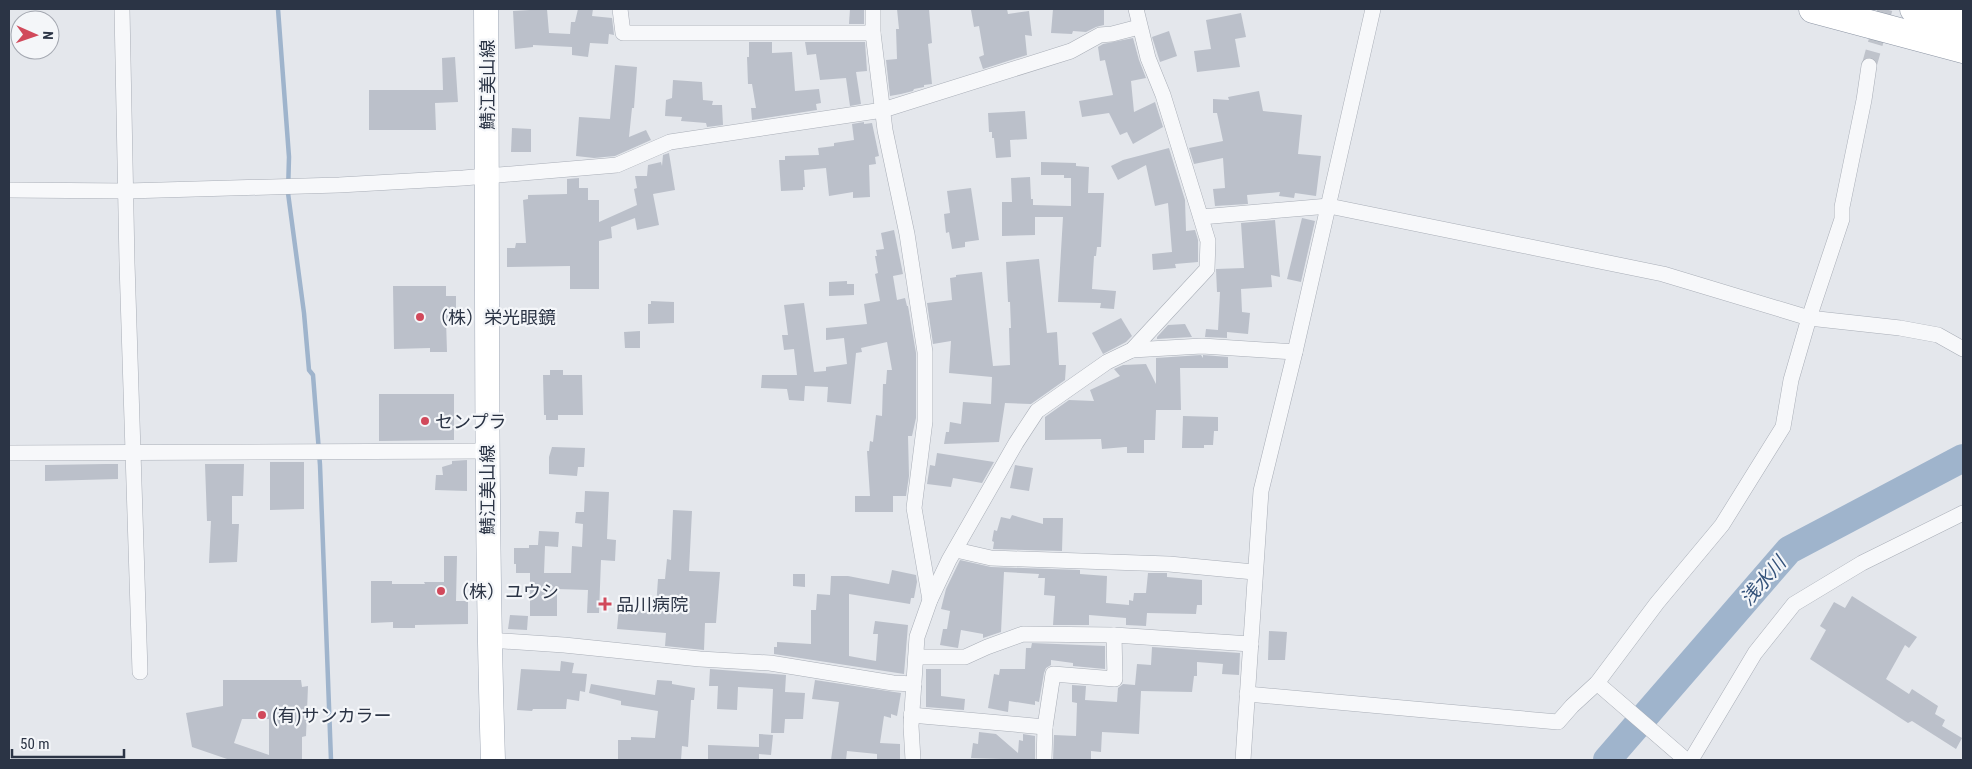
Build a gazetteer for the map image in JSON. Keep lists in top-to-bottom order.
{
  "streets": {
    "main road": ["鯖江美山線"]
  },
  "water": ["浅水川"],
  "places": {
    "other": [
      "（株）栄光眼鏡",
      "センプラ",
      "（株）ユウシ",
      "(有)サンカラー"
    ],
    "health": ["品川病院"]
  },
  "scale_bar": "50 m",
  "north": "right"
}
